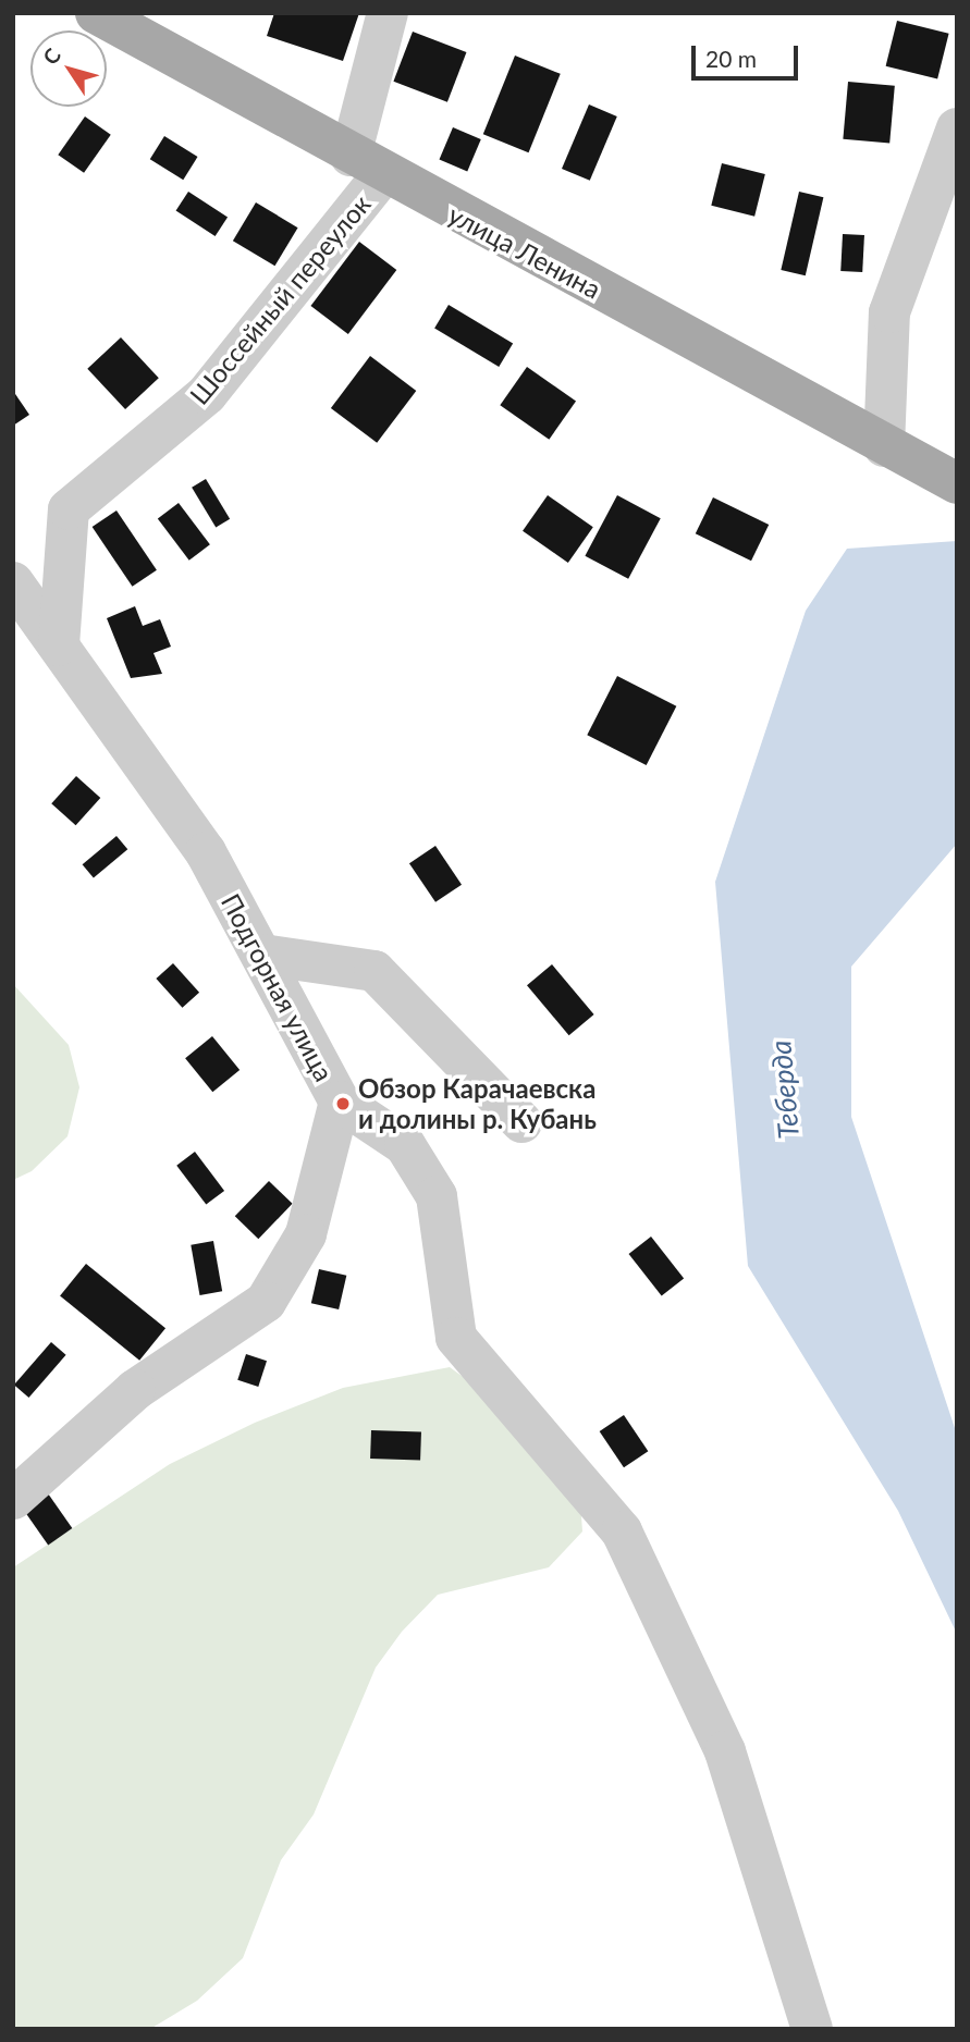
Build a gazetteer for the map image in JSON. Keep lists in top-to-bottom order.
{
  "streets": {
    "main road": ["улица Ленина"],
    "street": ["Шоссейный переулок", "Подгорная улица"]
  },
  "crossings": [
    ["улица Ленина", "Шоссейный переулок"],
    ["Шоссейный переулок", "Подгорная улица"]
  ],
  "water": ["Теберда"],
  "places": ["Обзор Карачаевска и долины р. Кубань"],
  "scale_bar": "20 m",
  "north": "top left"
}
